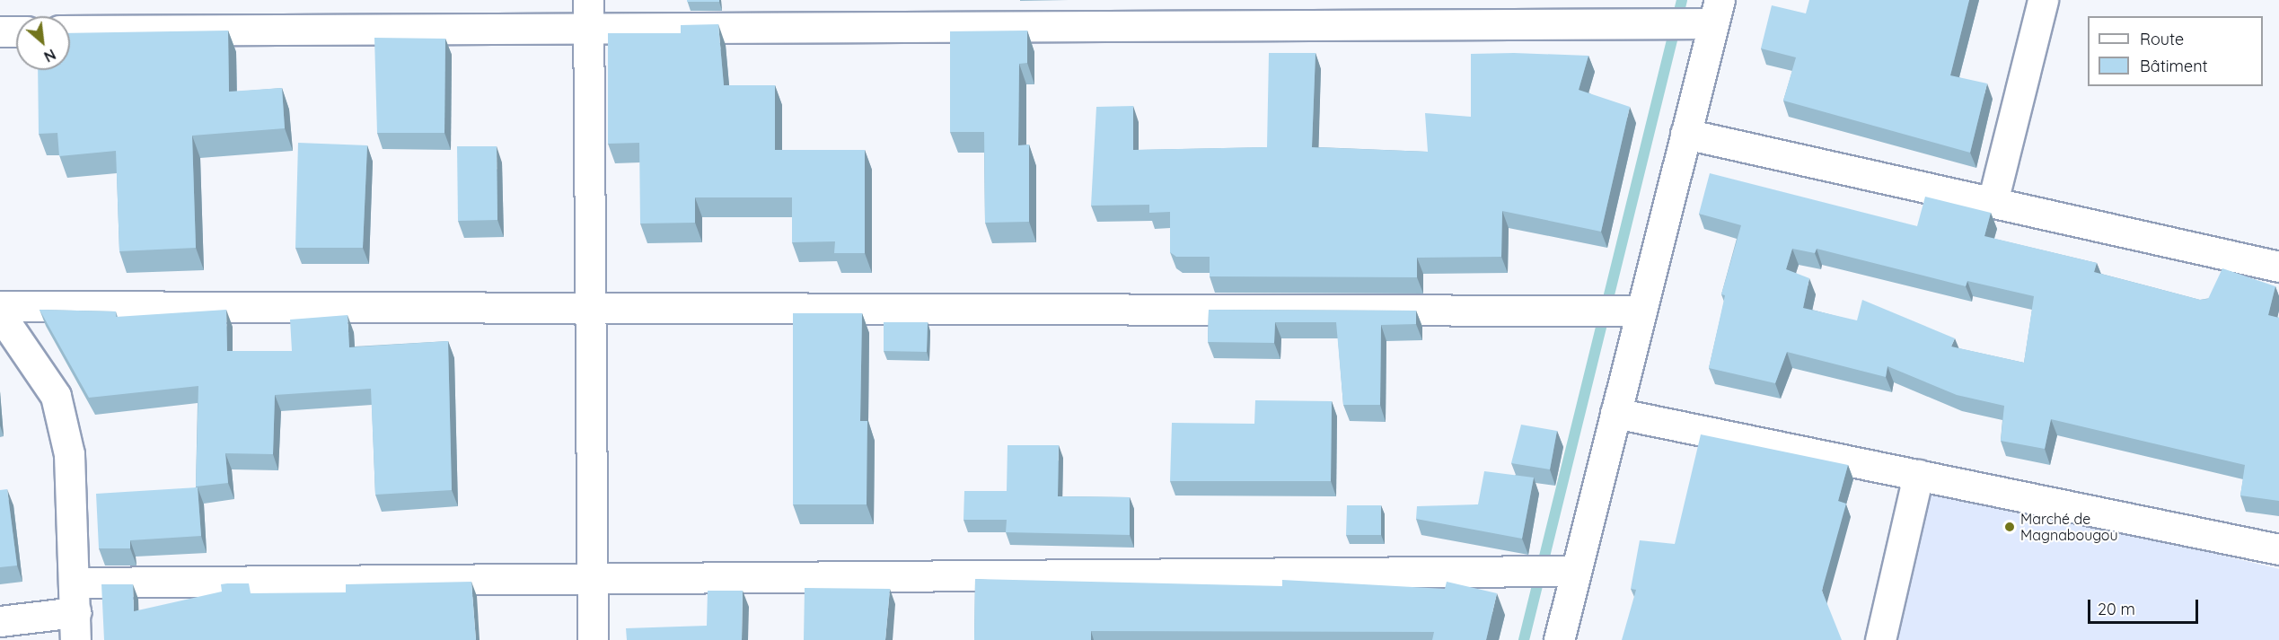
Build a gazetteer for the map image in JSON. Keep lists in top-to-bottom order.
{
  "places": ["Marché de Magnabougou"],
  "legend": ["Route", "Bâtiment"],
  "scale_bar": "20 m",
  "north": "bottom right"
}
